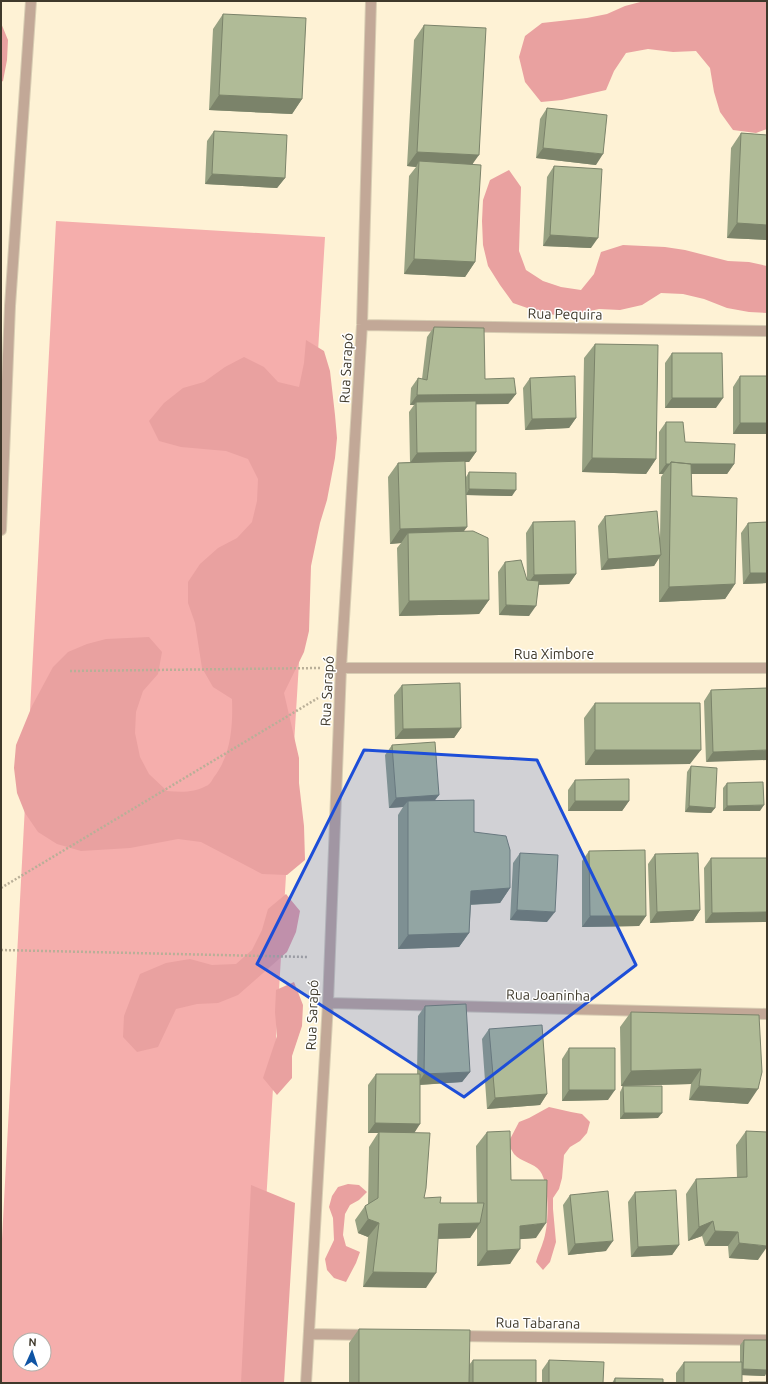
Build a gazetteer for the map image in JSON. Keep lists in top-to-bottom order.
{
  "streets": {
    "street": [
      "Rua Pequira",
      "Rua Sarapó",
      "Rua Ximbore",
      "Rua Joaninha",
      "Rua Tabarana"
    ]
  },
  "crossings": [
    ["Rua Pequira", "Rua Sarapó"],
    ["Rua Sarapó", "Rua Ximbore"],
    ["Rua Sarapó", "Rua Joaninha"]
  ],
  "north": "top"
}
